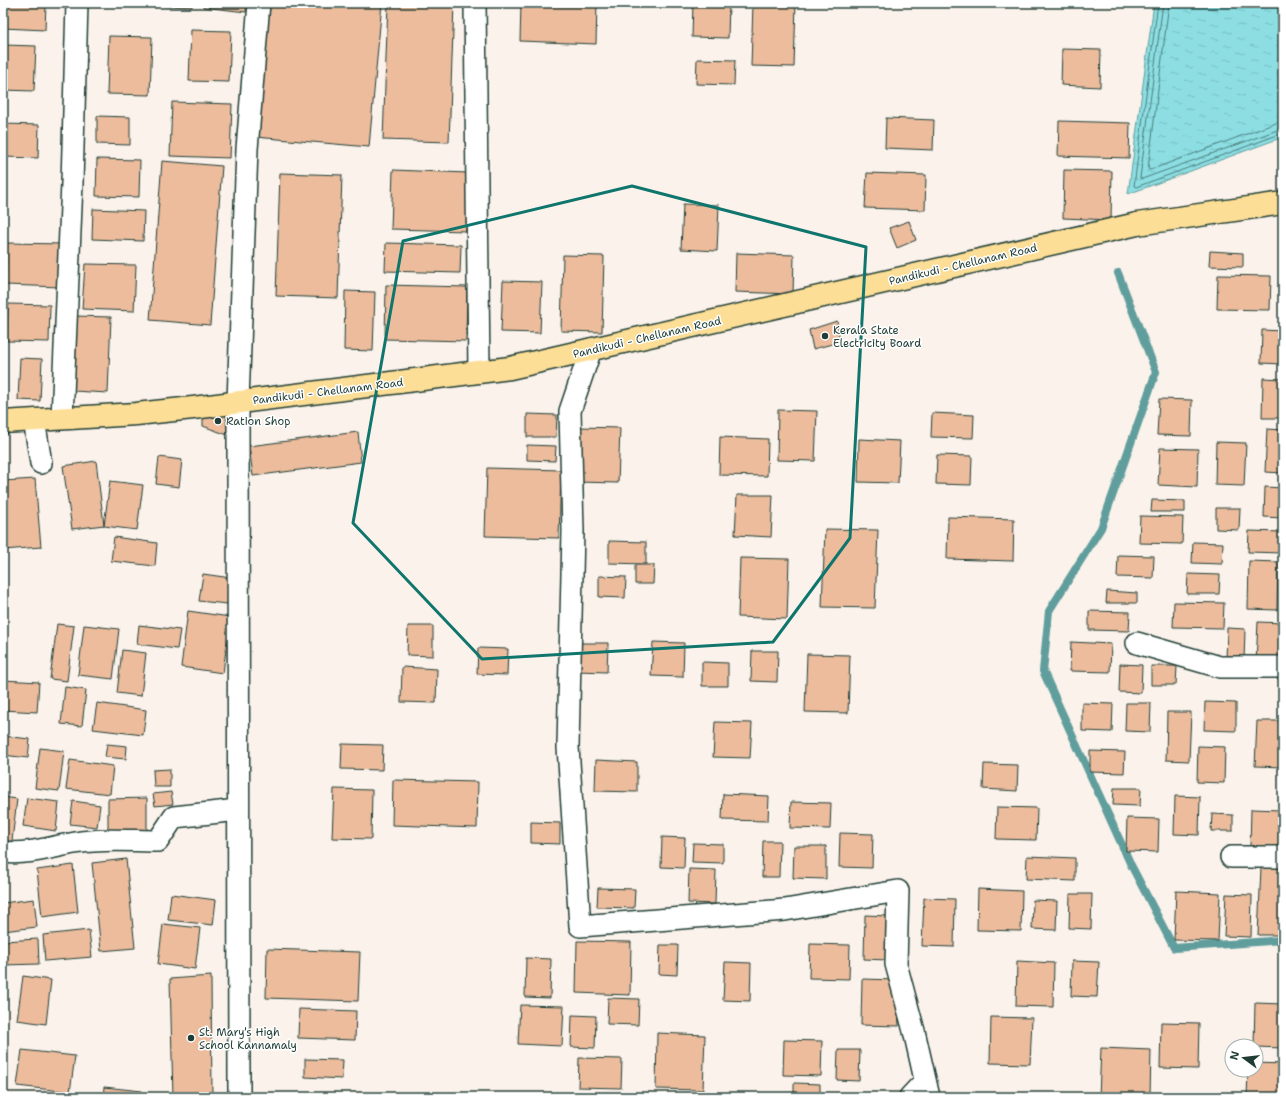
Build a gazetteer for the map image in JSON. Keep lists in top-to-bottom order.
{
  "streets": {
    "main road": ["Pandikudi - Chellanam Road"]
  },
  "places": ["Kerala State Electricity Board", "Ration Shop", "St. Mary's High School Kannamaly"],
  "north": "left"
}
